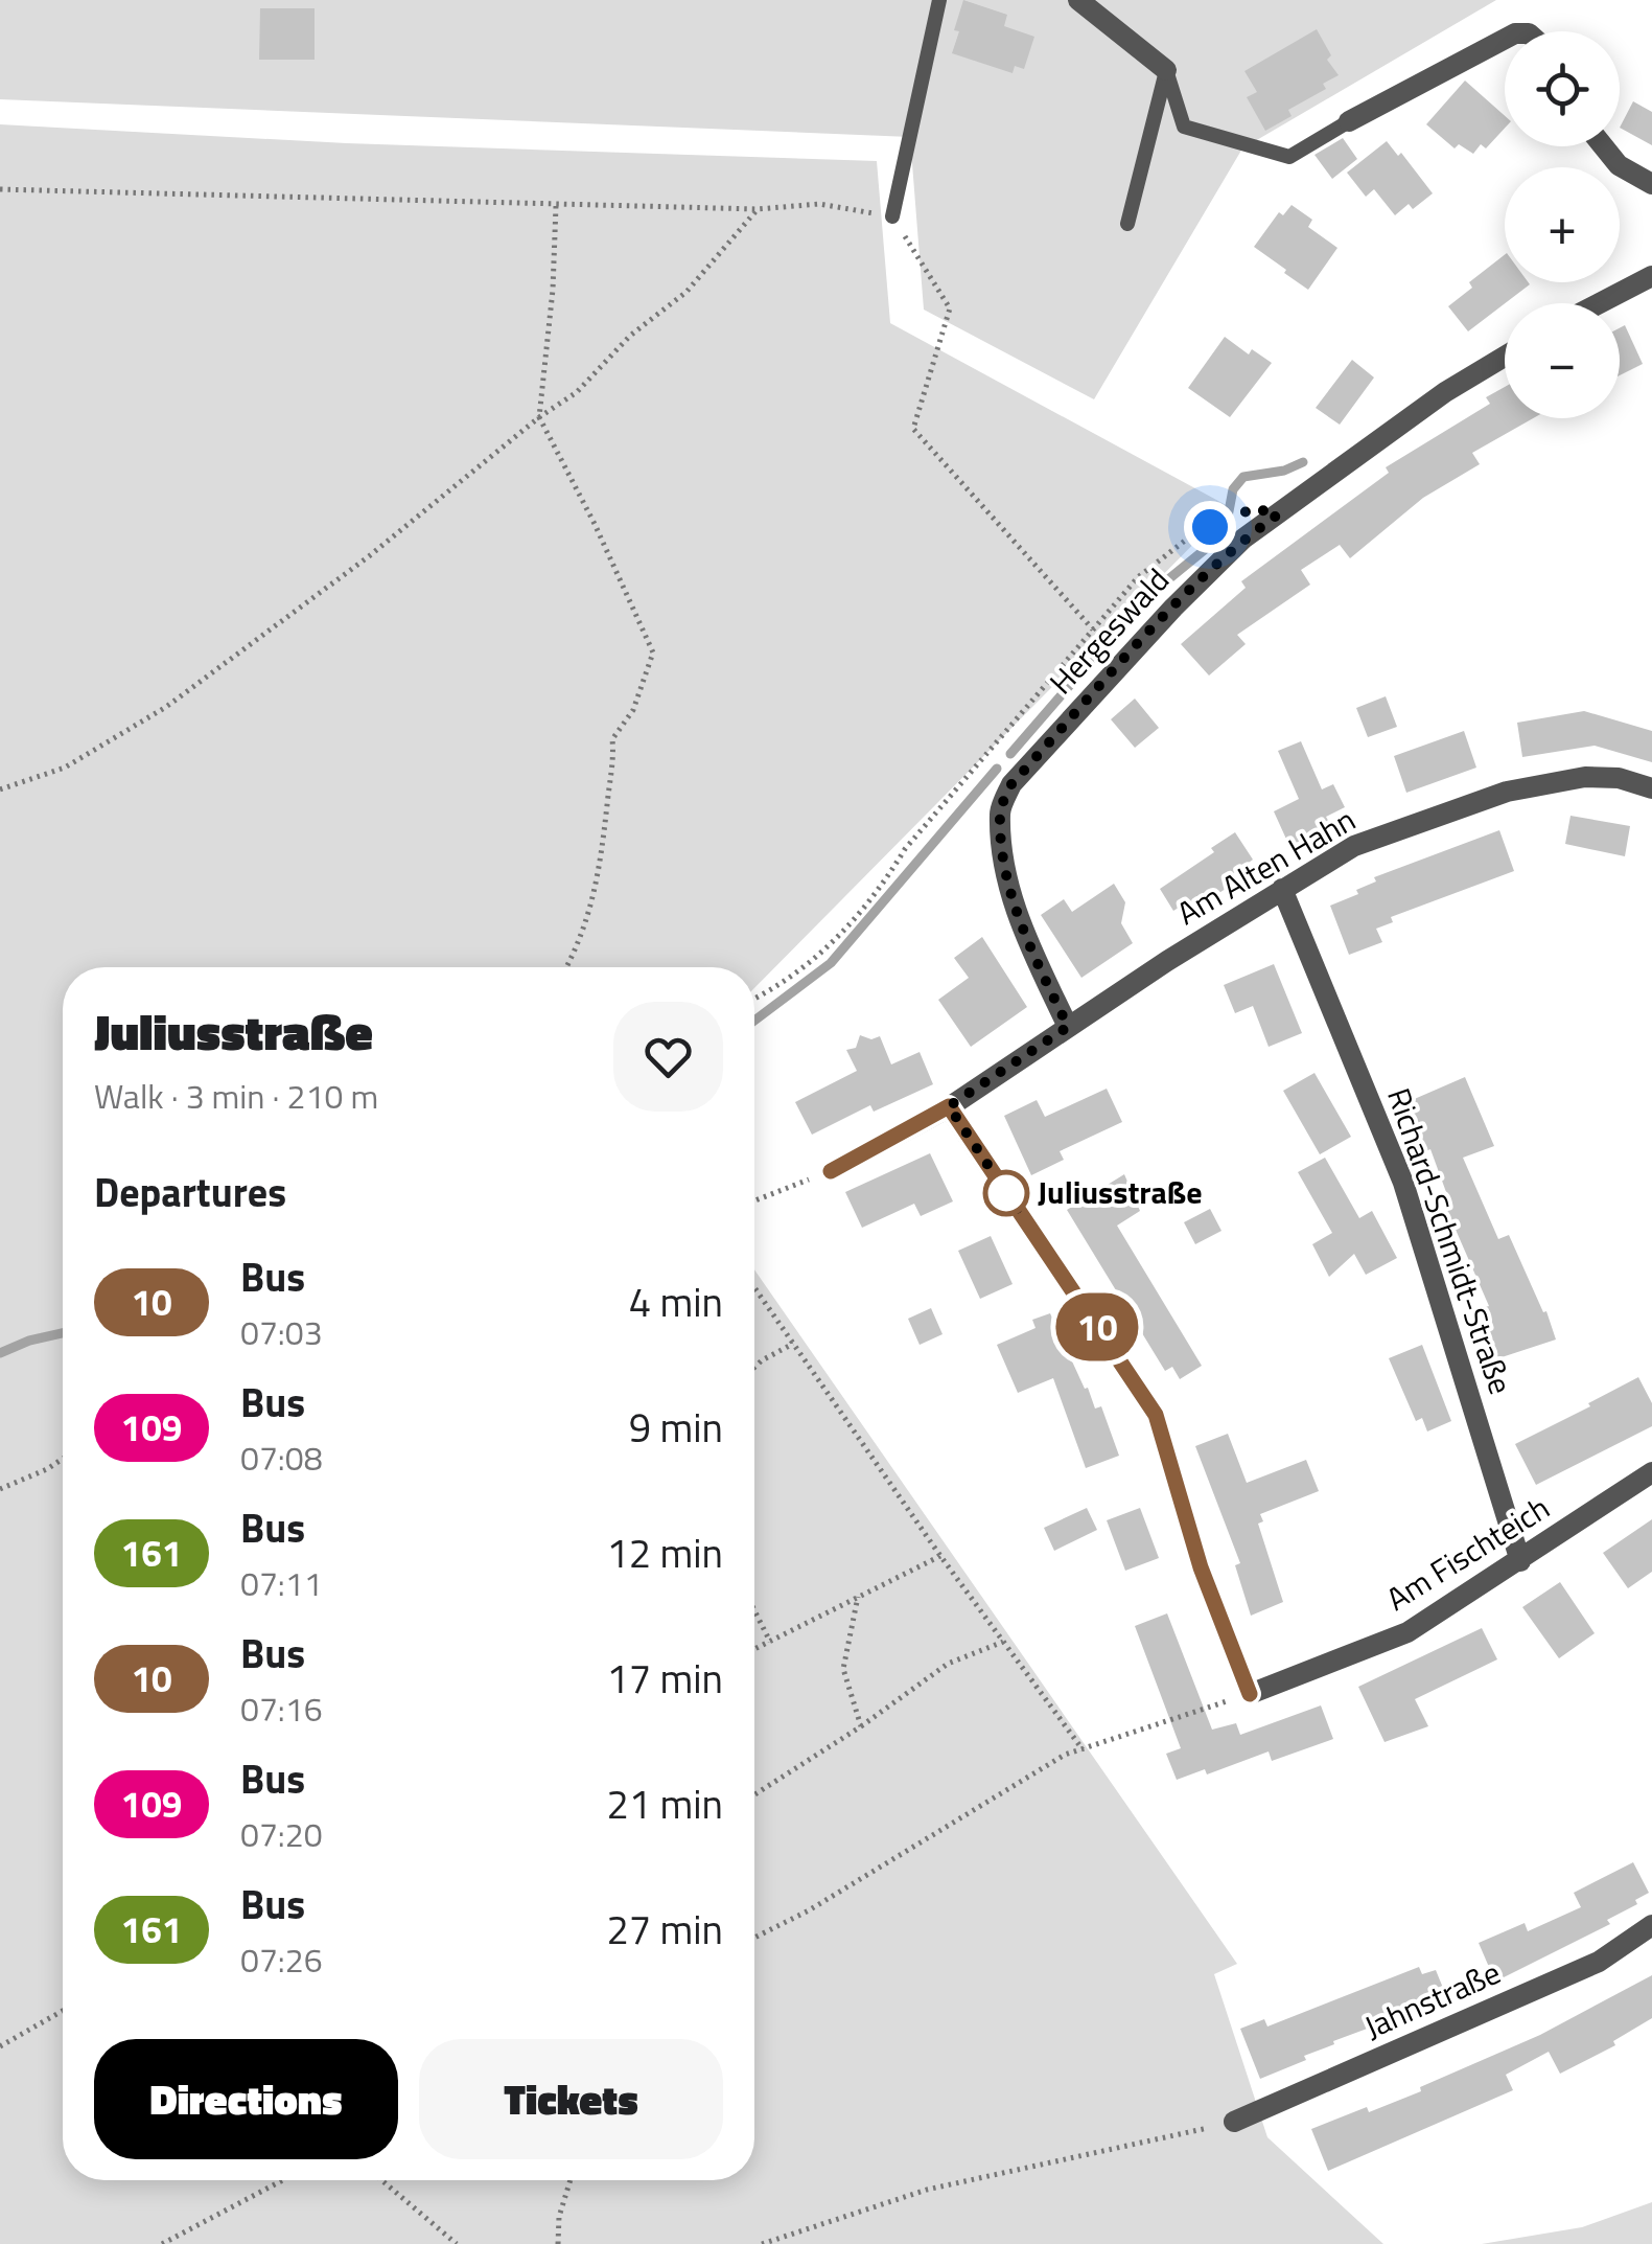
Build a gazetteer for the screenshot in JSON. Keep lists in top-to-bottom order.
{
  "streets": {
    "street": [
      "Hergeswald",
      "Am Alten Hahn",
      "Richard-Schmidt-Straße",
      "Am Fischteich",
      "Jahnstraße"
    ]
  },
  "crossings": [
    ["Hergeswald", "Am Alten Hahn"],
    ["Am Alten Hahn", "Richard-Schmidt-Straße"],
    ["Richard-Schmidt-Straße", "Am Fischteich"]
  ],
  "places": ["Juliusstraße"],
  "lines": ["bus line 10"],
  "page": {
    "on_map": "10",
    "map_buttons": ["+", "−"],
    "heading": [
      ["Juliusstraße", "Walk · 3 min · 210 m"],
      "Departures"
    ],
    "list": [
      {
        "mark": "10",
        "name": "Bus",
        "note": "07:03",
        "value": "4 min"
      },
      {
        "mark": "109",
        "name": "Bus",
        "note": "07:08",
        "value": "9 min"
      },
      {
        "mark": "161",
        "name": "Bus",
        "note": "07:11",
        "value": "12 min"
      },
      {
        "mark": "10",
        "name": "Bus",
        "note": "07:16",
        "value": "17 min"
      },
      {
        "mark": "109",
        "name": "Bus",
        "note": "07:20",
        "value": "21 min"
      },
      {
        "mark": "161",
        "name": "Bus",
        "note": "07:26",
        "value": "27 min"
      }
    ],
    "buttons": ["Directions", "Tickets"]
  }
}
